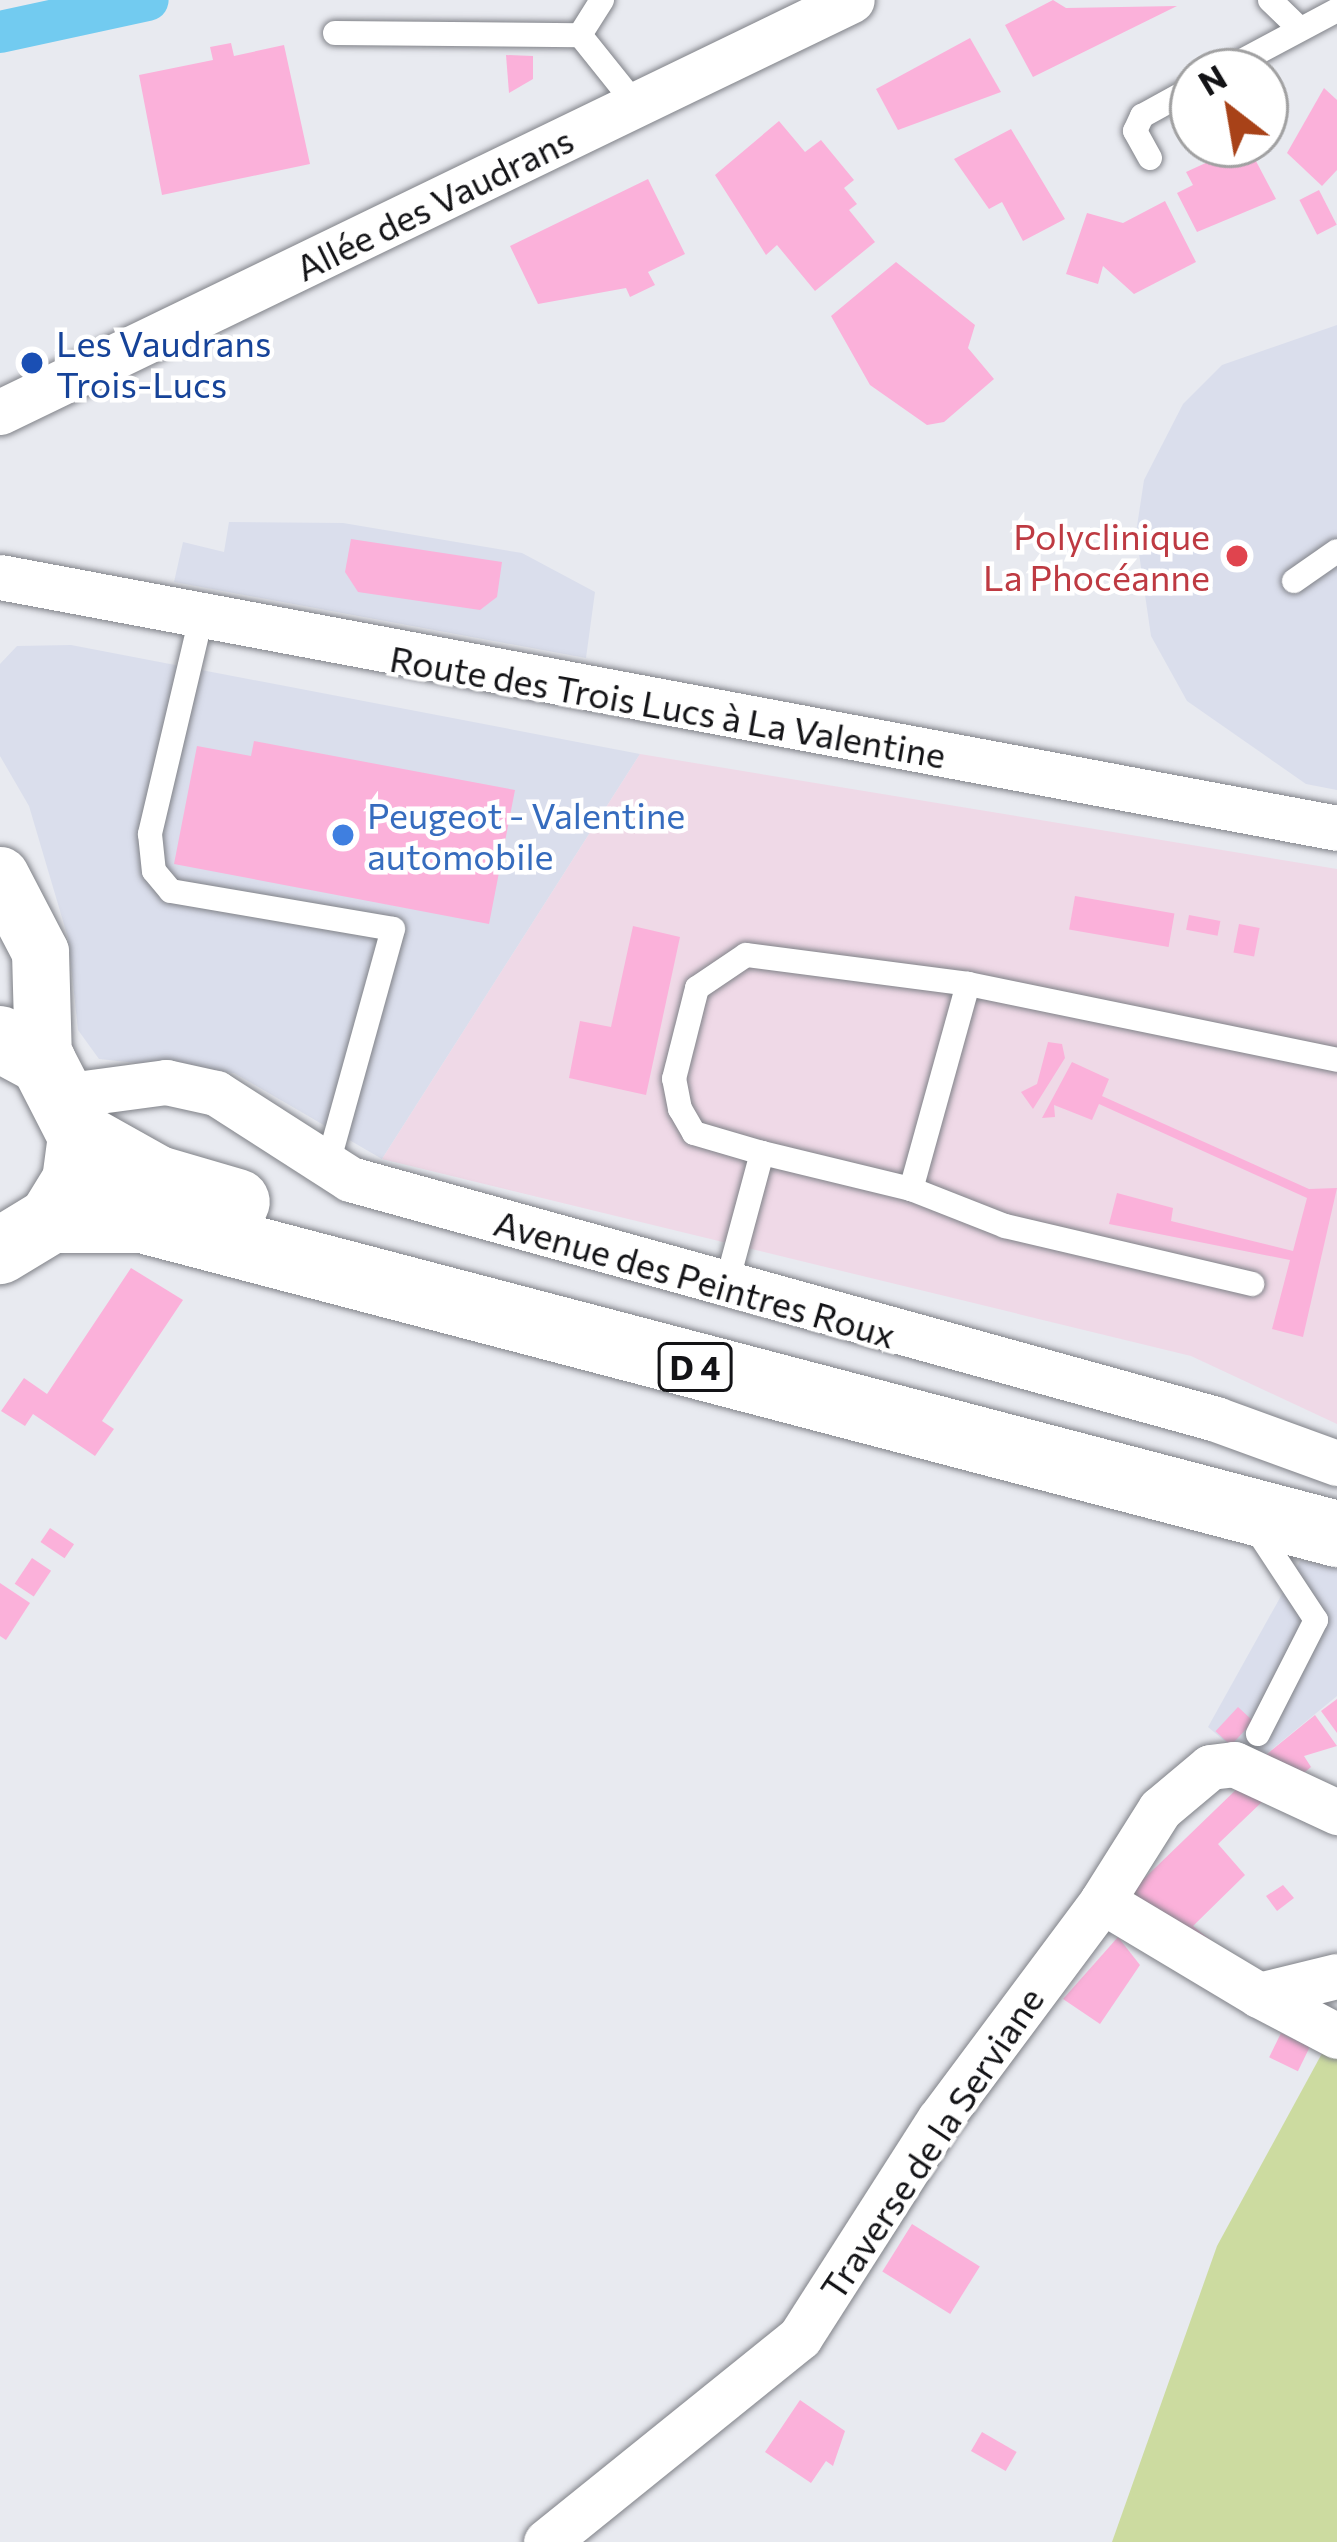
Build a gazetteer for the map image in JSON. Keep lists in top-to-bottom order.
{
  "streets": {
    "main road": ["Avenue des Peintres Roux", "D 4"],
    "street": ["Allée des Vaudrans", "Route des Trois Lucs à La Valentine", "Traverse de la Serviane"]
  },
  "places": ["Les Vaudrans Trois-Lucs", "Polyclinique La Phocéanne", "Peugeot - Valentine automobile"],
  "north": "top left"
}
